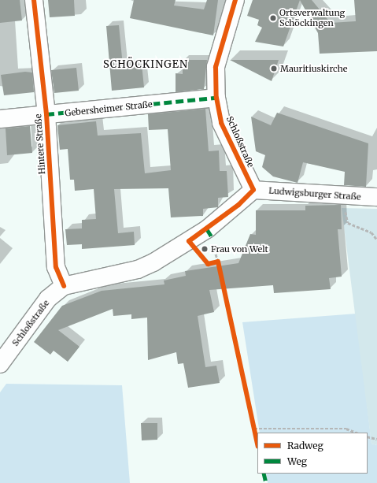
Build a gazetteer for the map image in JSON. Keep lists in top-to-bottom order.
{
  "streets": {
    "street": [
      "Gebersheimer Straße",
      "Schloßstraße",
      "Hintere Straße",
      "Ludwigsburger Straße"
    ]
  },
  "crossings": [
    ["Gebersheimer Straße", "Schloßstraße"],
    ["Gebersheimer Straße", "Hintere Straße"],
    ["Schloßstraße", "Hintere Straße"],
    ["Schloßstraße", "Ludwigsburger Straße"]
  ],
  "districts": ["SCHÖCKINGEN"],
  "places": ["Ortsverwaltung Schöckingen", "Mauritiuskirche", "Frau von Welt"],
  "legend": ["Radweg", "Weg"]
}
